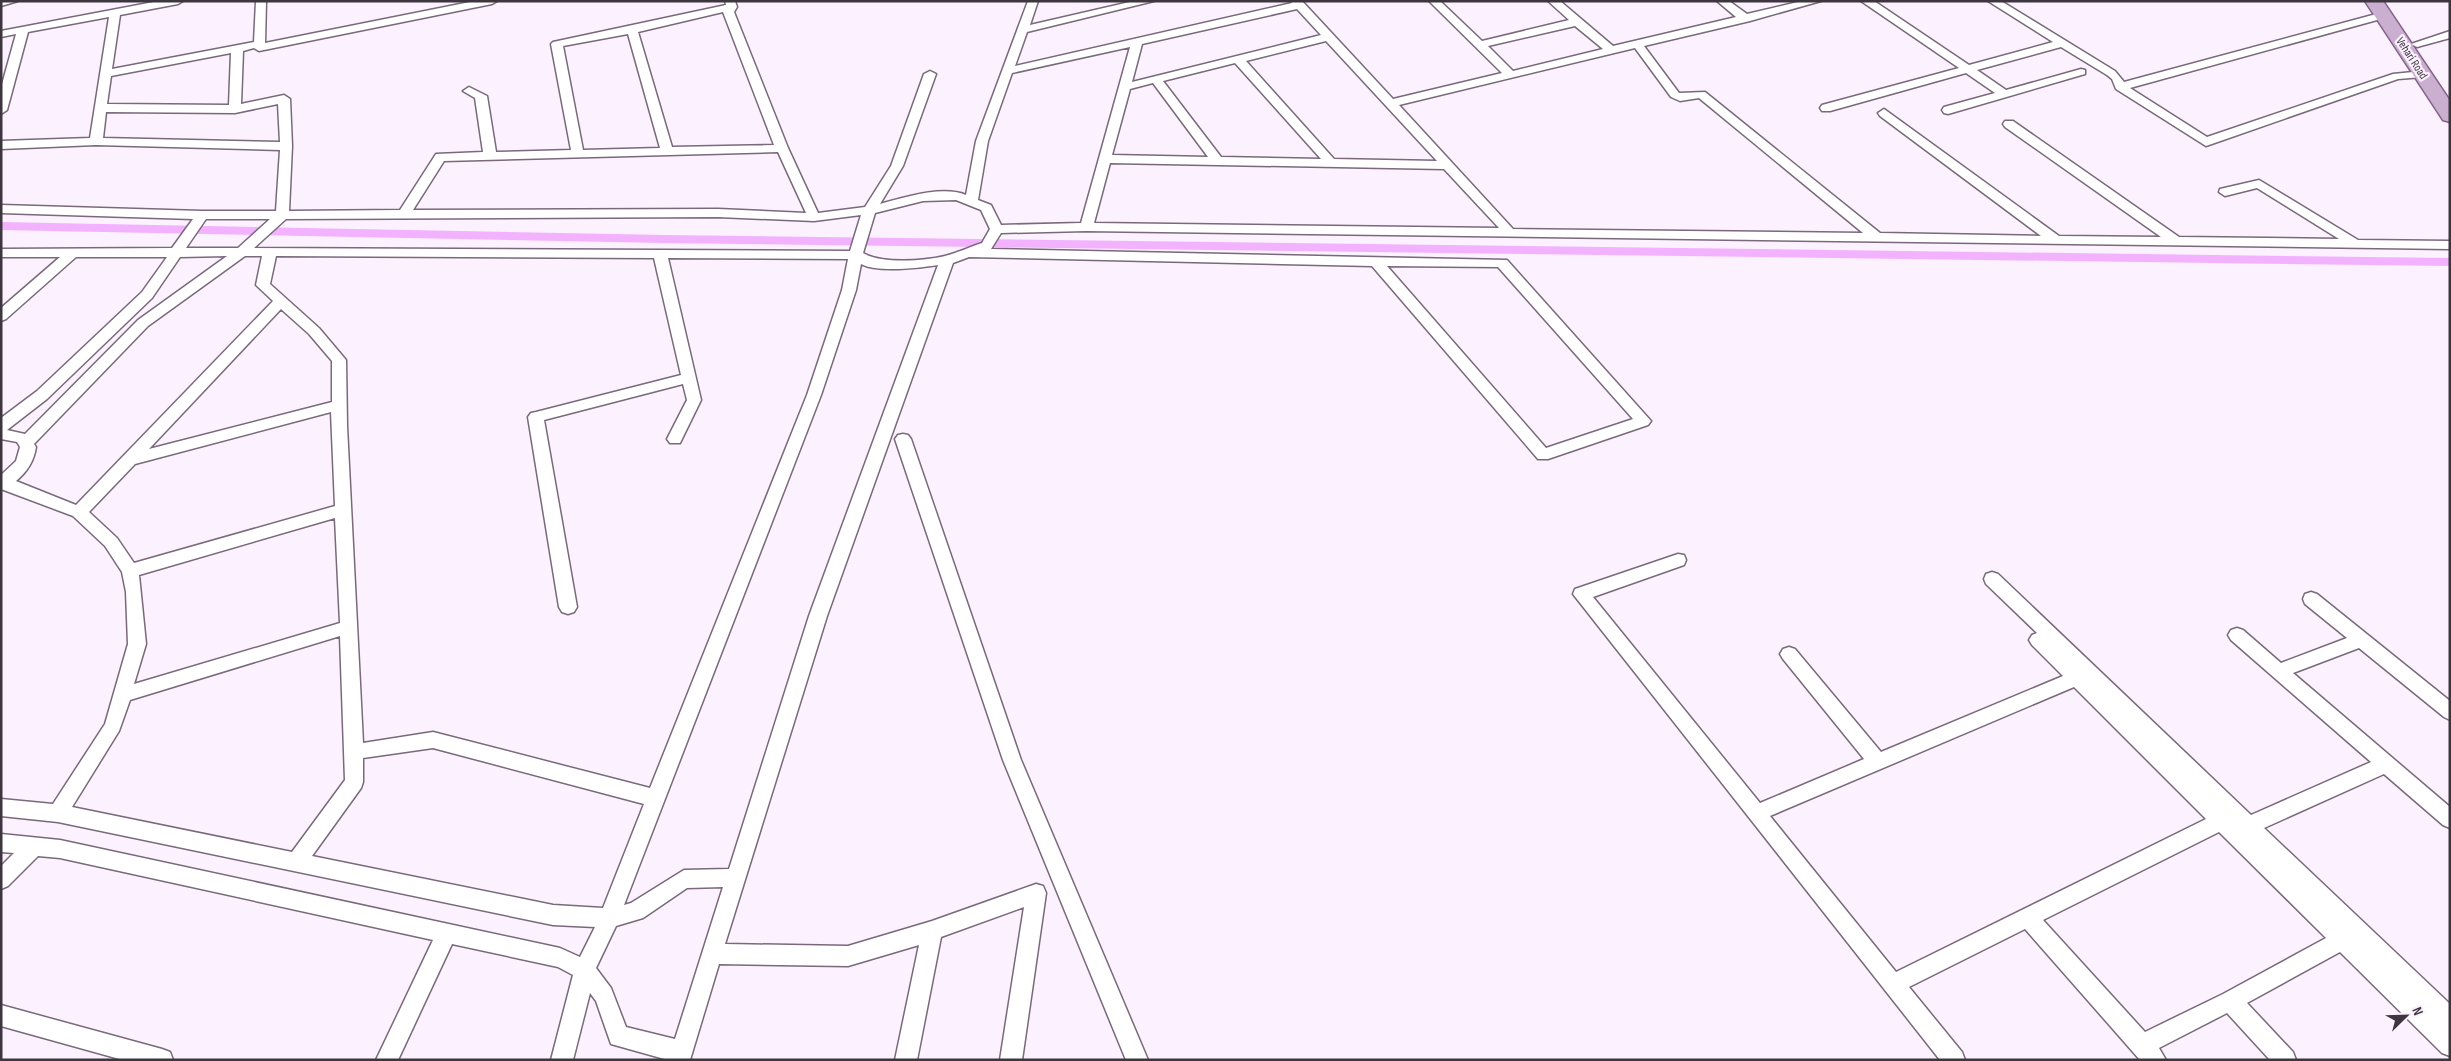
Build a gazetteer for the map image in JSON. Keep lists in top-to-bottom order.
{
  "streets": {
    "main road": ["Vehari Road"]
  },
  "north": "top right"
}
